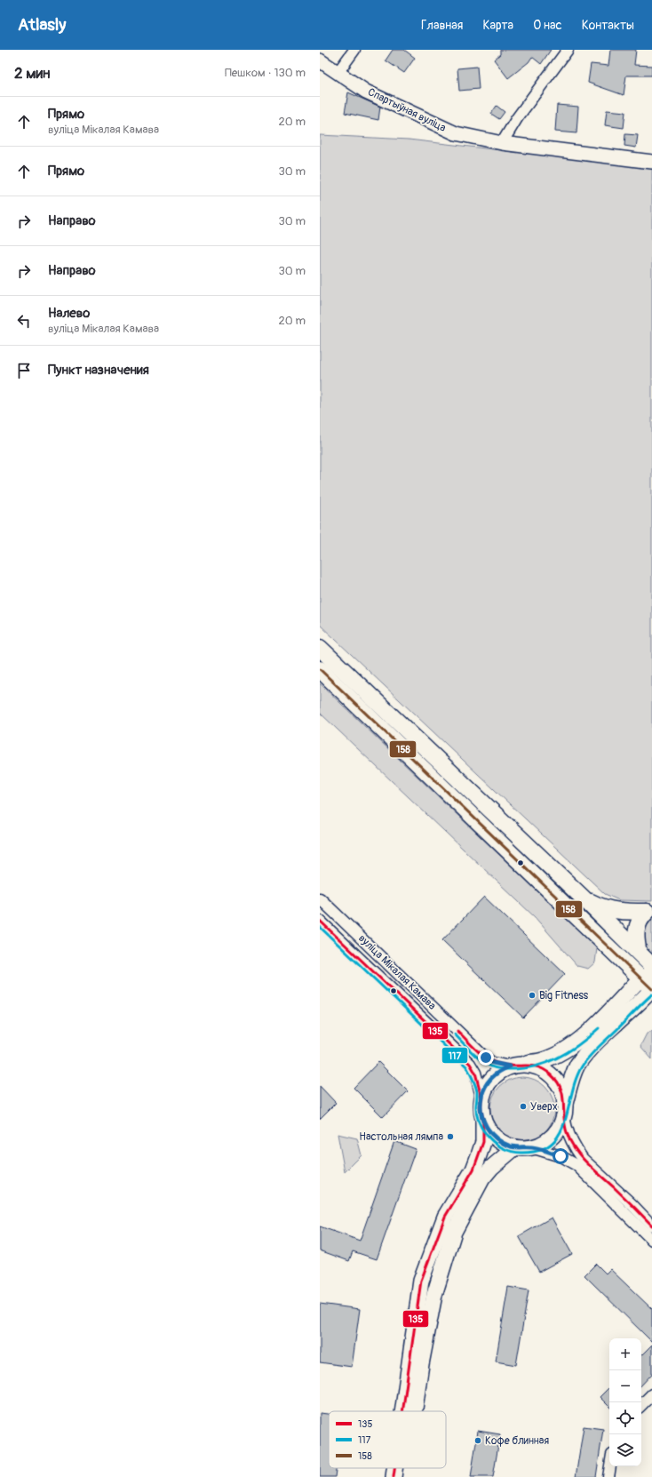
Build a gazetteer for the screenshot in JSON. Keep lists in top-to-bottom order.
{
  "streets": {
    "street": ["Спартыўная вуліца", "вуліца Мікалая Камава"]
  },
  "places": [
    "Big Fitness",
    "Уверх",
    "Настольная лямпа",
    "Кофе блинная"
  ],
  "lines": ["transit line 158", "transit line 135", "transit line 117"],
  "legend": ["135", "117", "158"],
  "page": {
    "header": "Atlasly",
    "nav": [
      "Главная",
      "Карта",
      "О нас",
      "Контакты"
    ],
    "heading": ["2 мин", "Пешком · 130 m"],
    "list": [
      ["Прямо", "вуліца Мікалая Камава", "20 m"],
      ["Прямо", "30 m"],
      ["Направо", "30 m"],
      ["Направо", "30 m"],
      ["Налево", "вуліца Мікалая Камава", "20 m"],
      "Пункт назначения"
    ],
    "map_buttons": ["+", "−"]
  }
}
